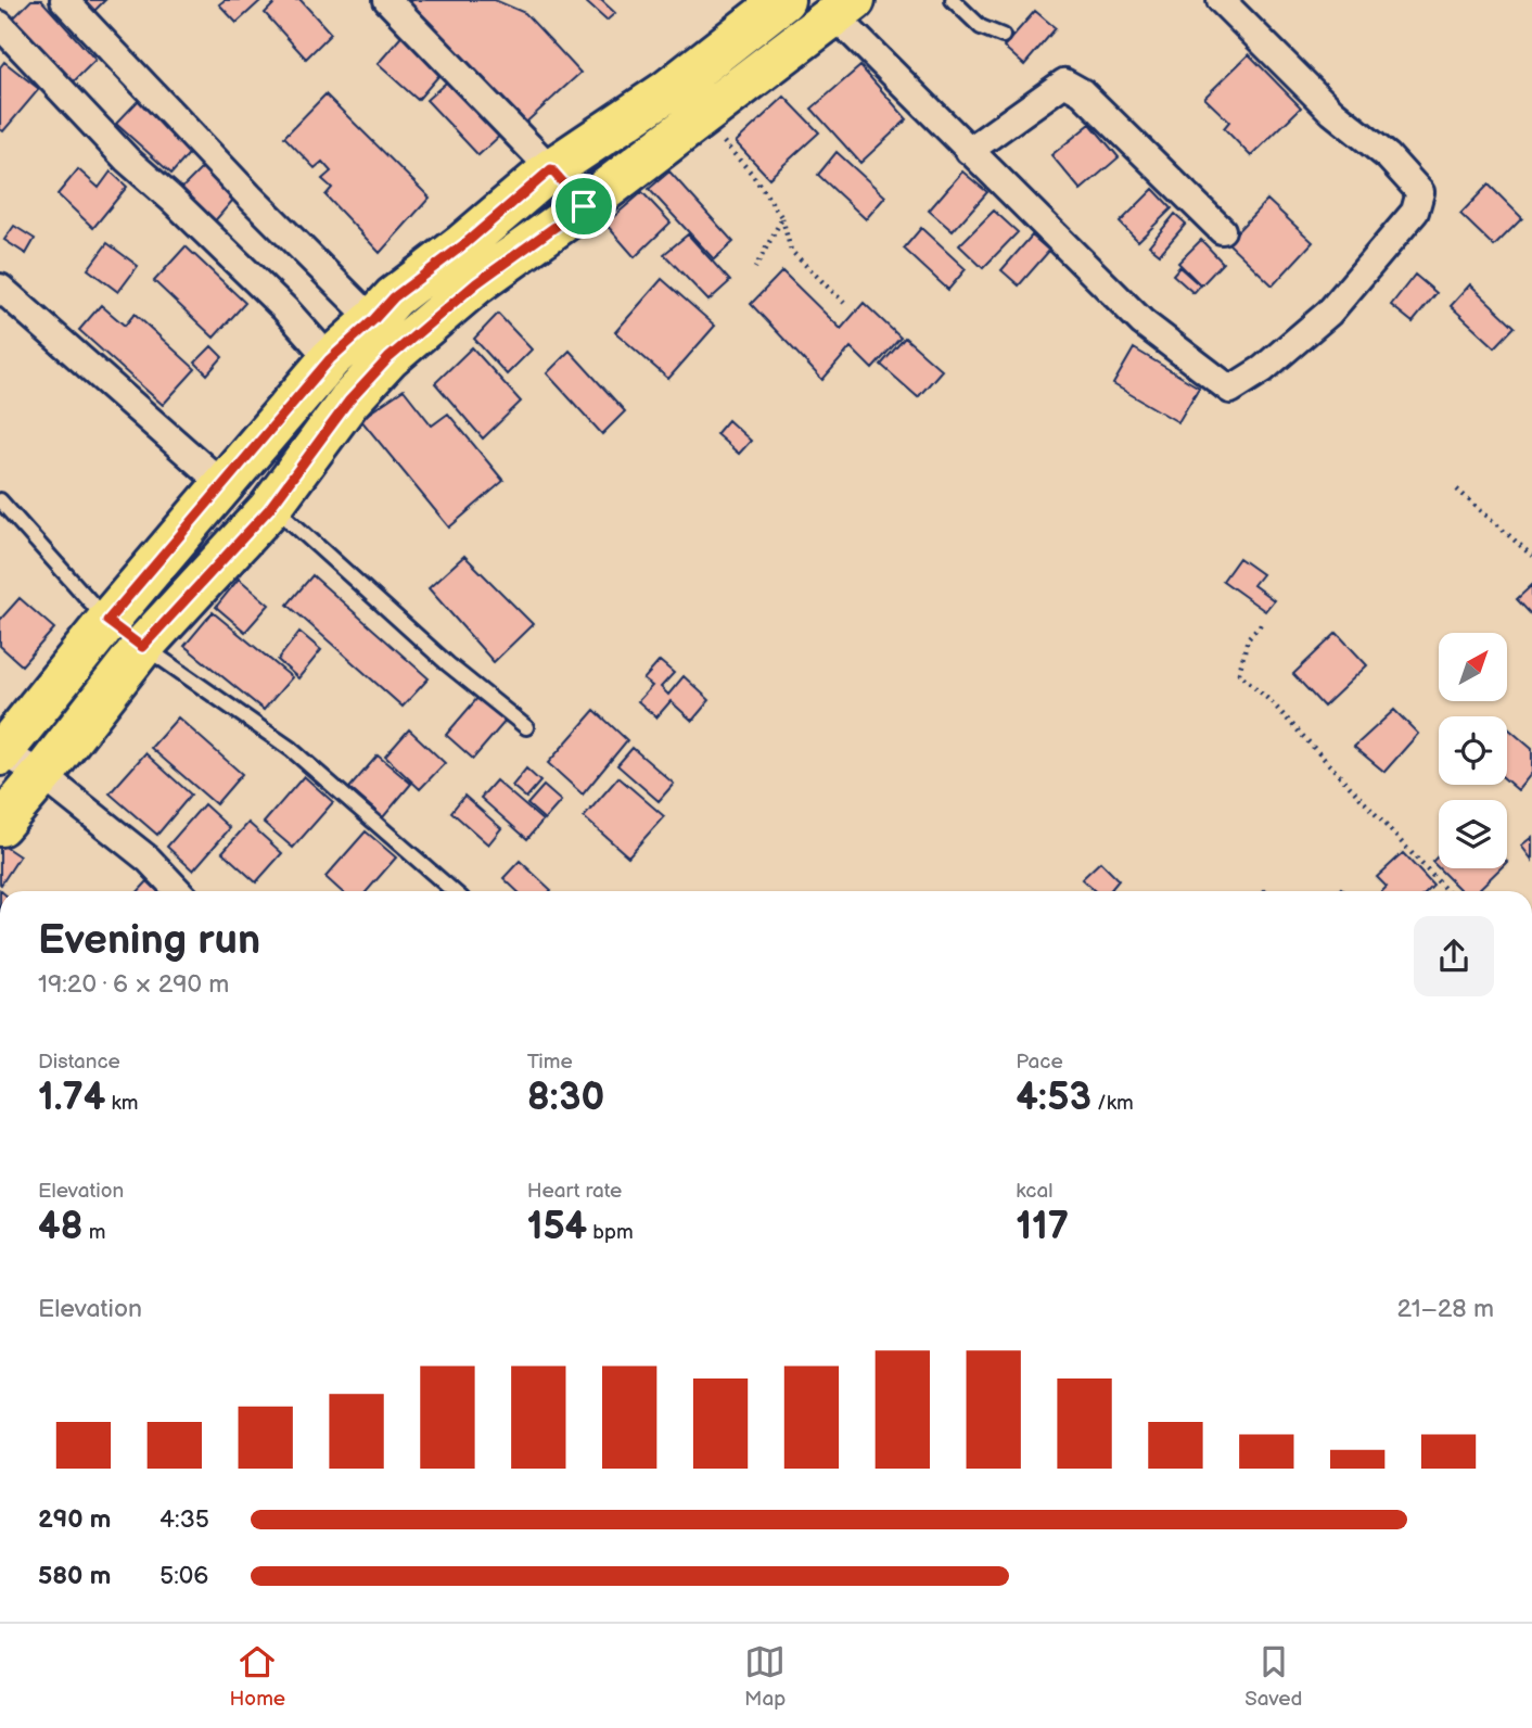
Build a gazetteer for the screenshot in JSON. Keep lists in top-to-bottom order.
{
  "north": "top right",
  "page": {
    "heading": ["Evening run", "19:20 · 6 × 290 m"],
    "stats": [
      ["Distance", "1.74 km"],
      ["Time", "8:30"],
      ["Pace", "4:53 /km"],
      ["Elevation", "48 m"],
      ["Heart rate", "154 bpm"],
      ["kcal", "117"]
    ],
    "chart": ["Elevation", "21–28 m"],
    "list": [
      {
        "name": "290 m",
        "note": "4:35"
      },
      {
        "name": "580 m",
        "note": "5:06"
      }
    ],
    "tabs": ["Home", "Map", "Saved"]
  }
}
